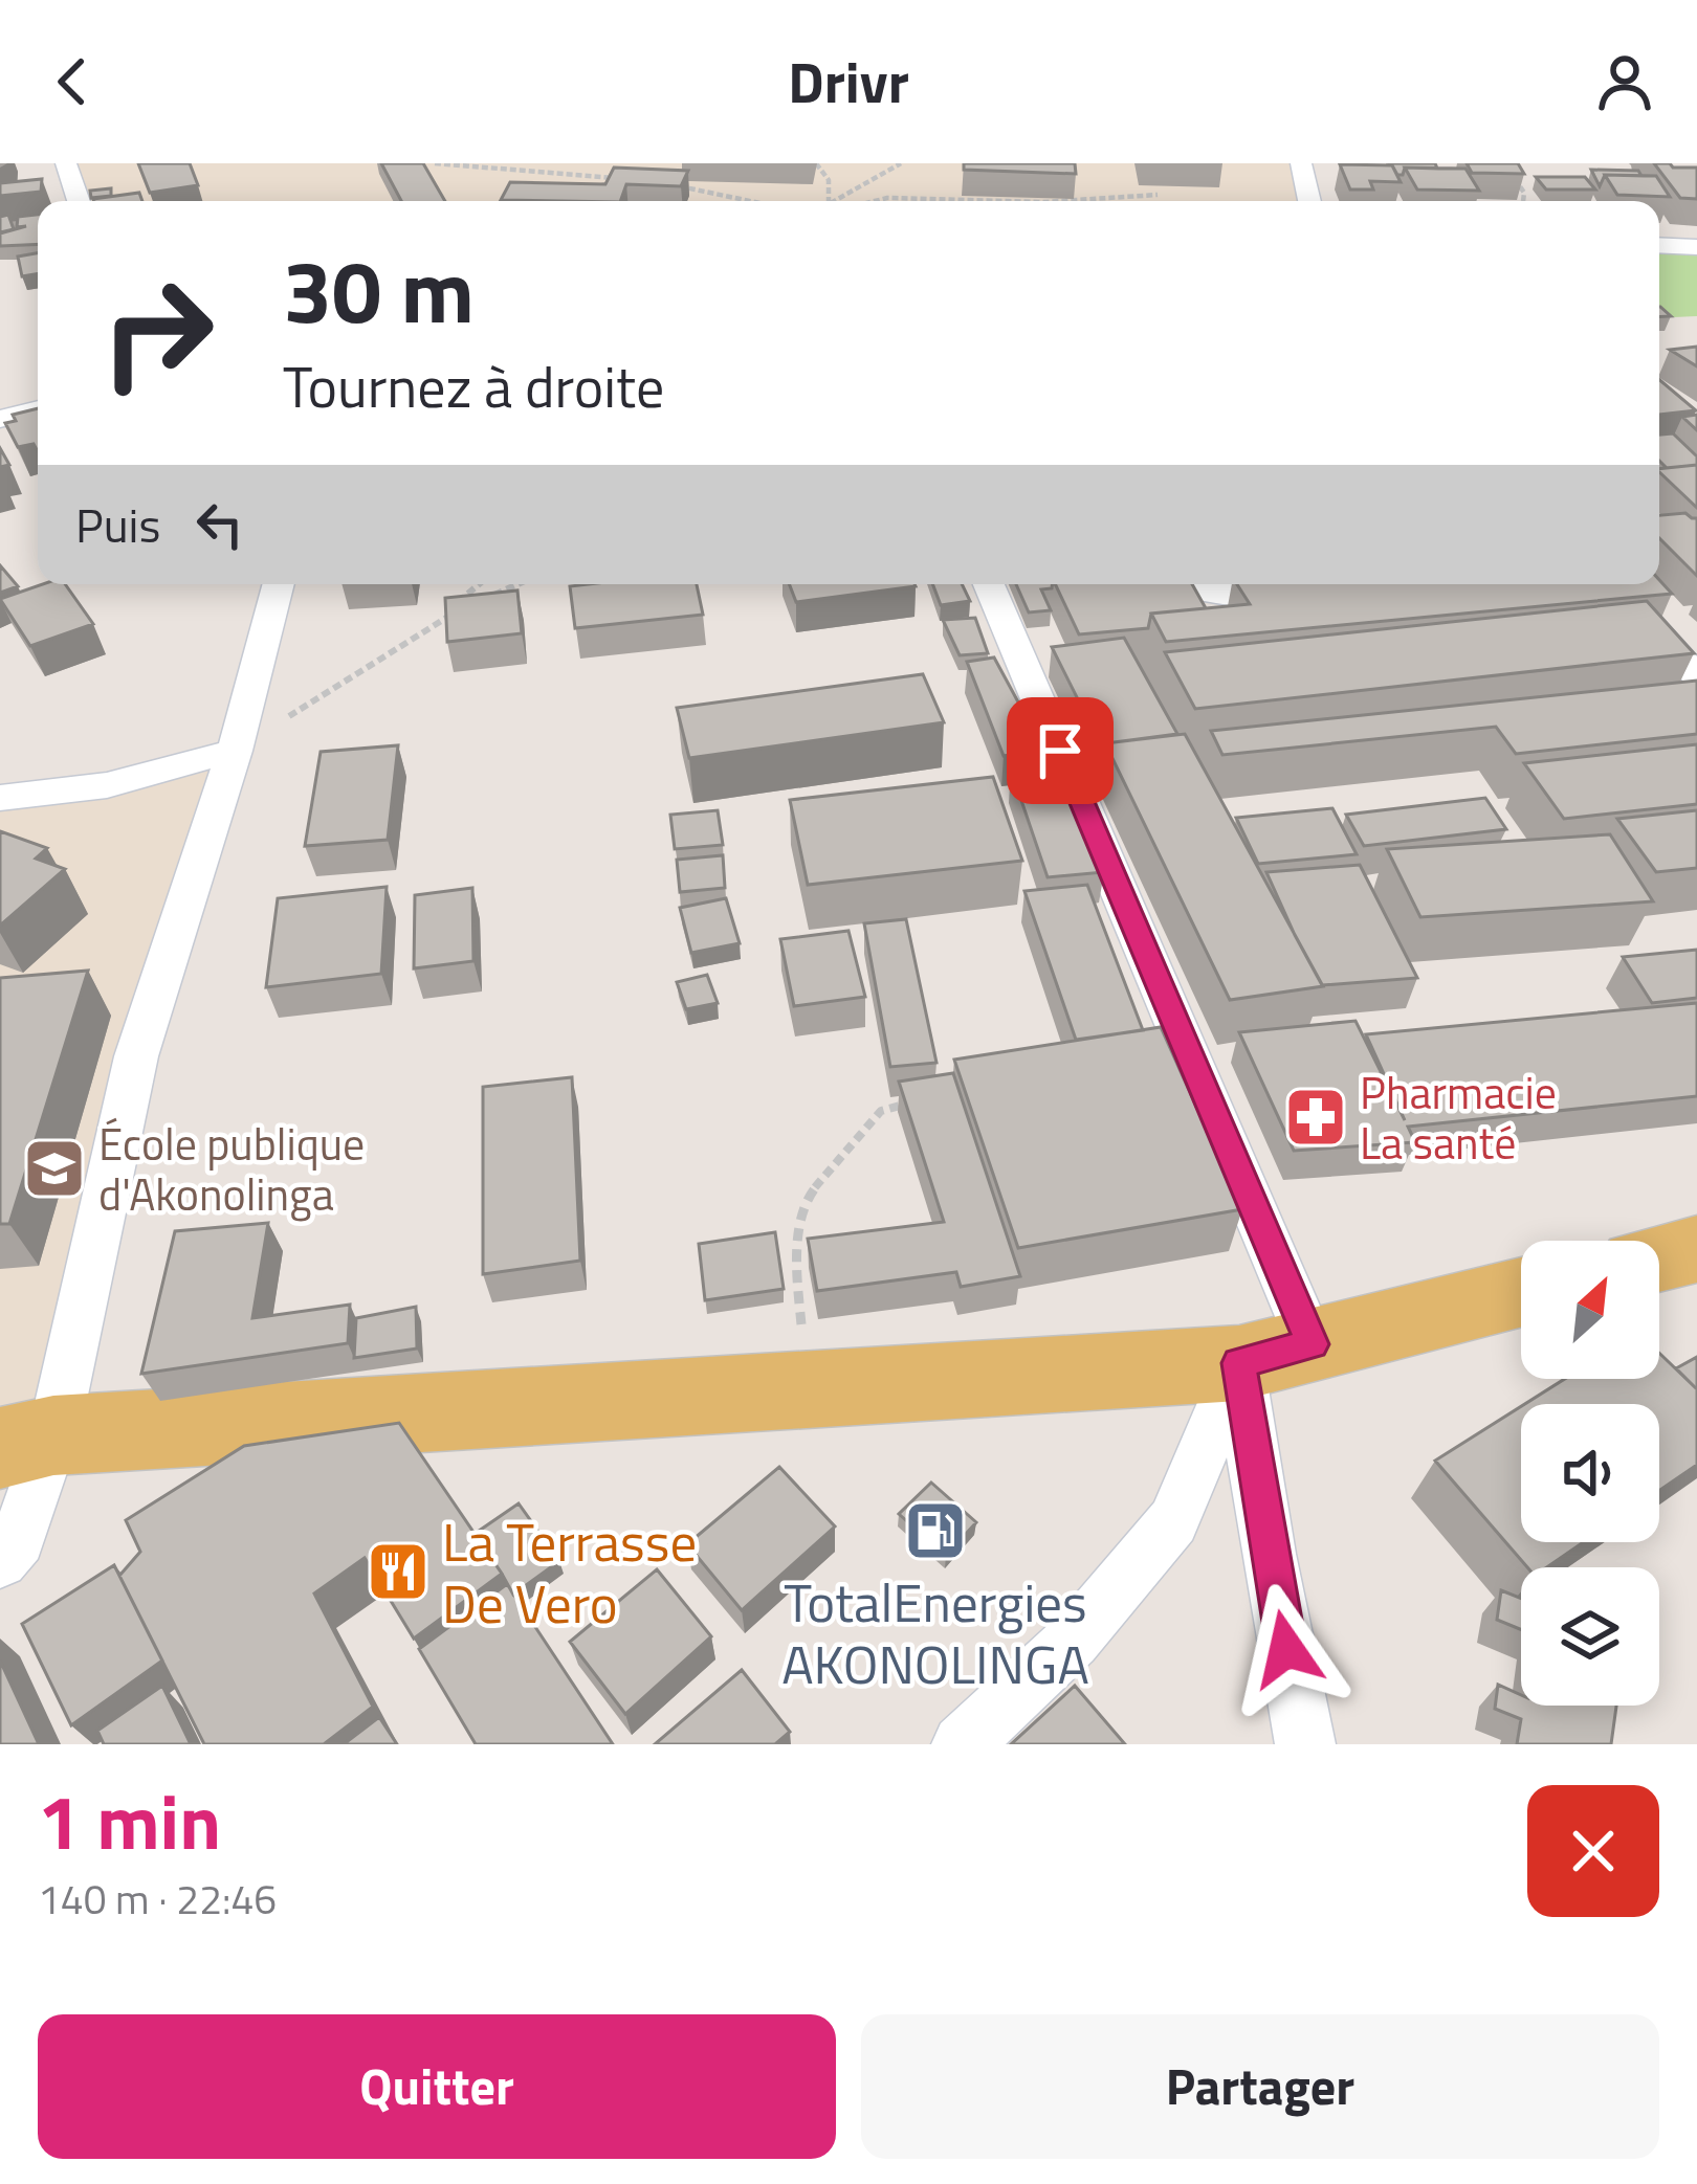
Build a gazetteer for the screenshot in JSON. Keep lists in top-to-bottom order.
{
  "places": {
    "pharmacy": ["Pharmacie La santé"],
    "school or university": ["École publique d'Akonolinga"],
    "fuel station": ["TotalEnergies AKONOLINGA"],
    "restaurant": ["La Terrasse De Vero"]
  },
  "north": "top right",
  "page": {
    "header": "Drivr",
    "turn": ["30 m", "Tournez à droite"],
    "then": "Puis",
    "heading": ["1 min", "140 m · 22:46"],
    "buttons": ["Quitter", "Partager"]
  }
}
